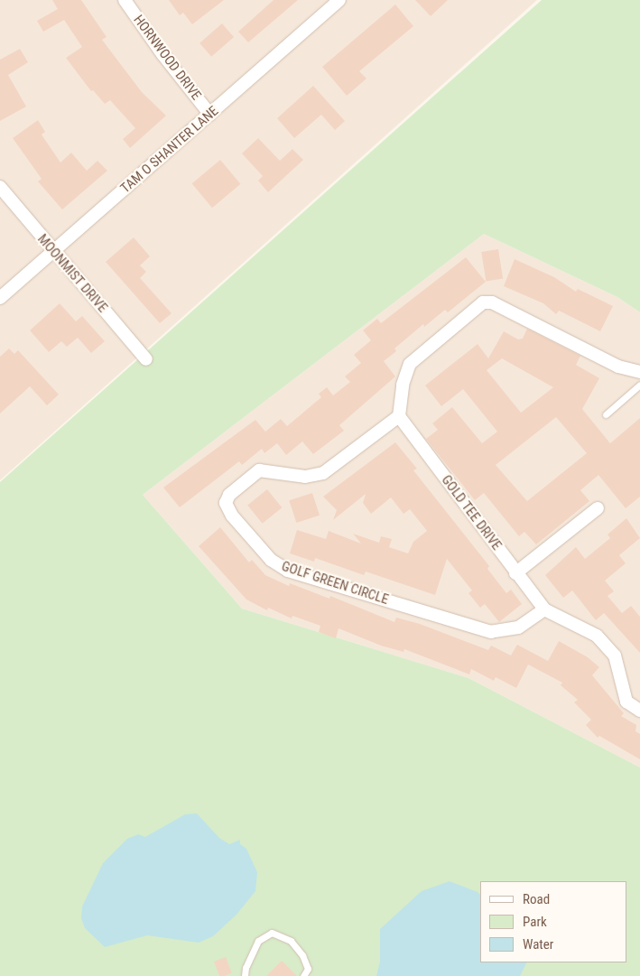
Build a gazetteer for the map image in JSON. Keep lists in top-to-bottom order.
{
  "streets": {
    "street": [
      "HORNWOOD DRIVE",
      "TAM O SHANTER LANE",
      "MOONMIST DRIVE",
      "GOLD TEE DRIVE",
      "GOLF GREEN CIRCLE"
    ]
  },
  "crossings": [
    ["HORNWOOD DRIVE", "TAM O SHANTER LANE"],
    ["TAM O SHANTER LANE", "MOONMIST DRIVE"],
    ["GOLD TEE DRIVE", "GOLF GREEN CIRCLE"]
  ],
  "legend": ["Road", "Park", "Water"]
}
